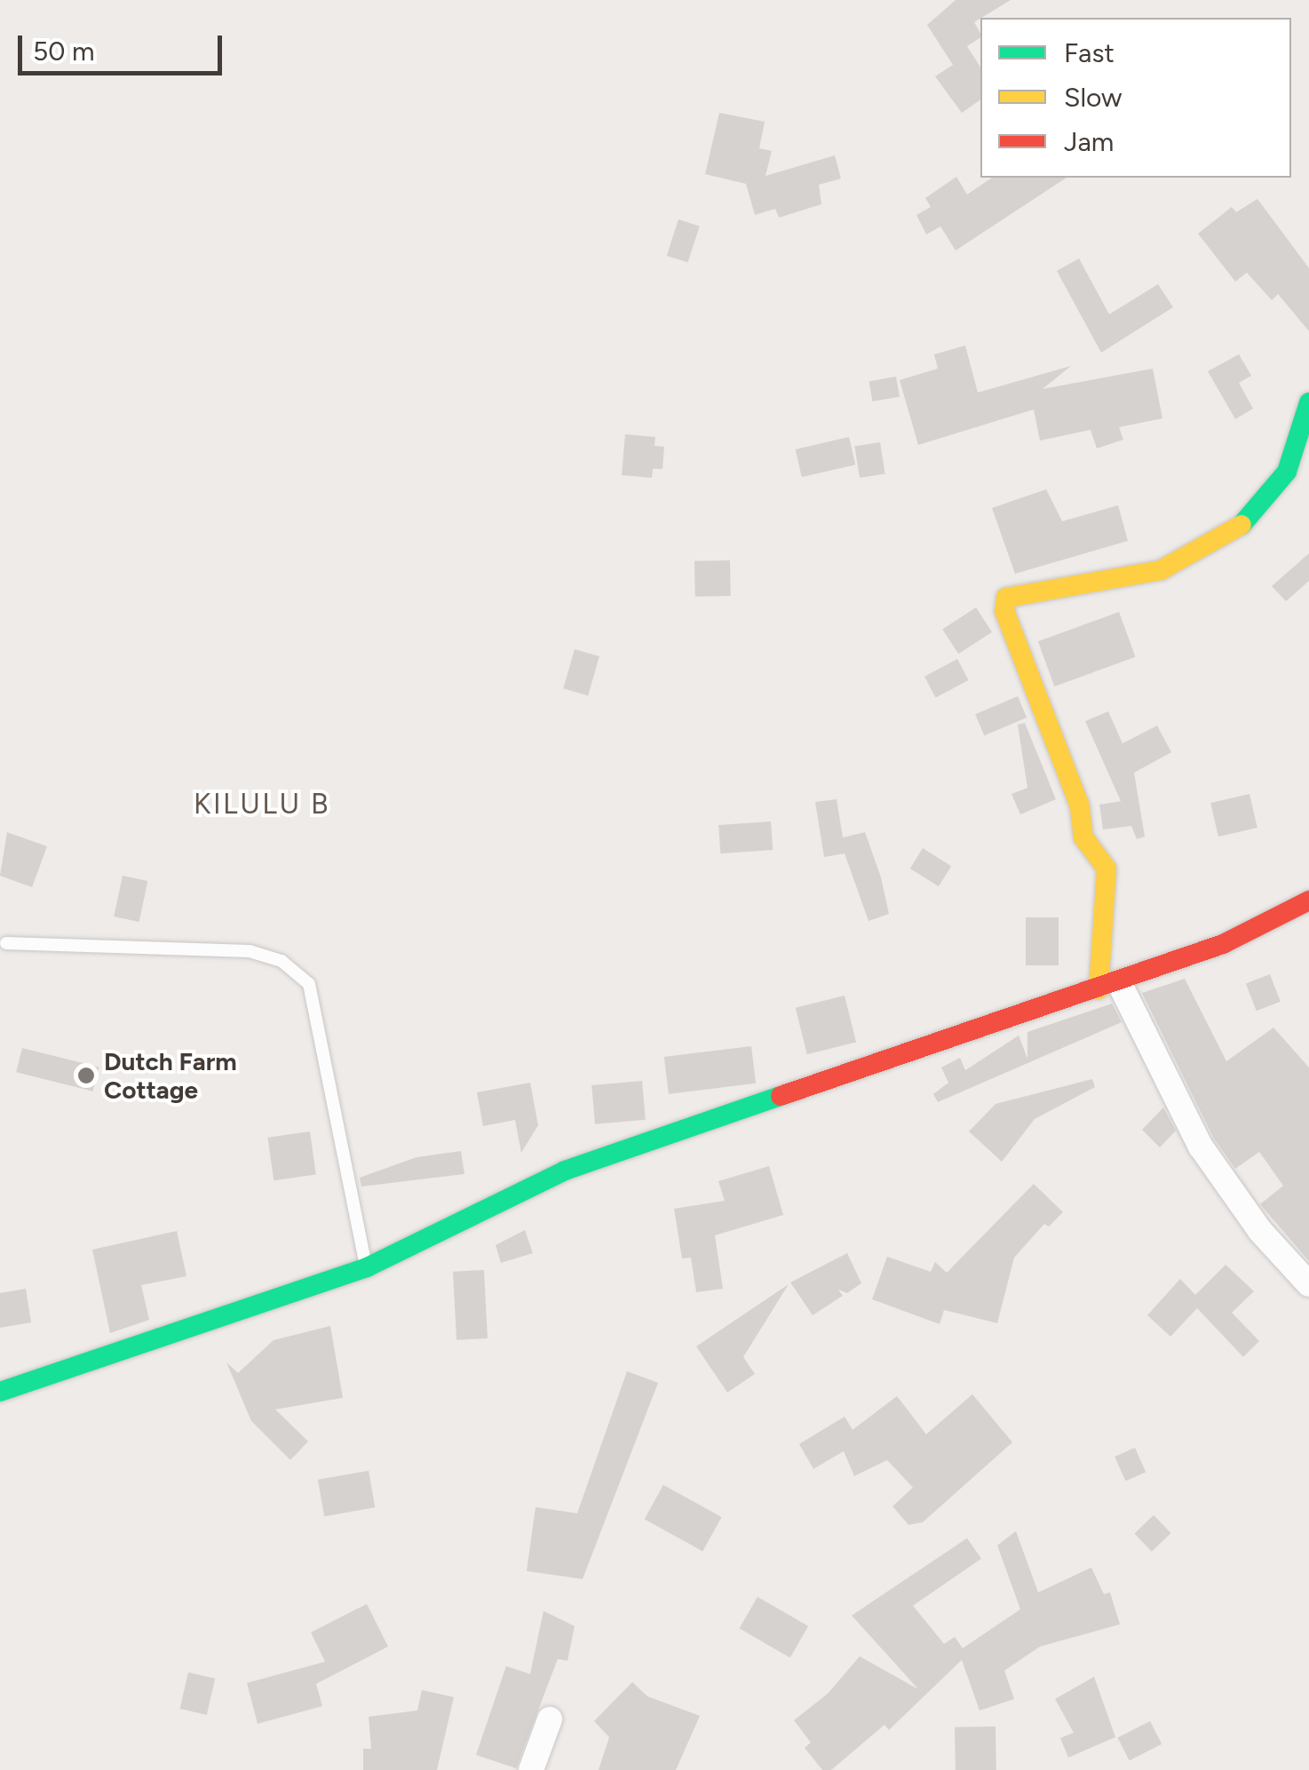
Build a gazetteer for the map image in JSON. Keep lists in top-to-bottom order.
{
  "districts": ["KILULU B"],
  "places": ["Dutch Farm Cottage"],
  "legend": ["Fast", "Slow", "Jam"],
  "scale_bar": "50 m"
}
